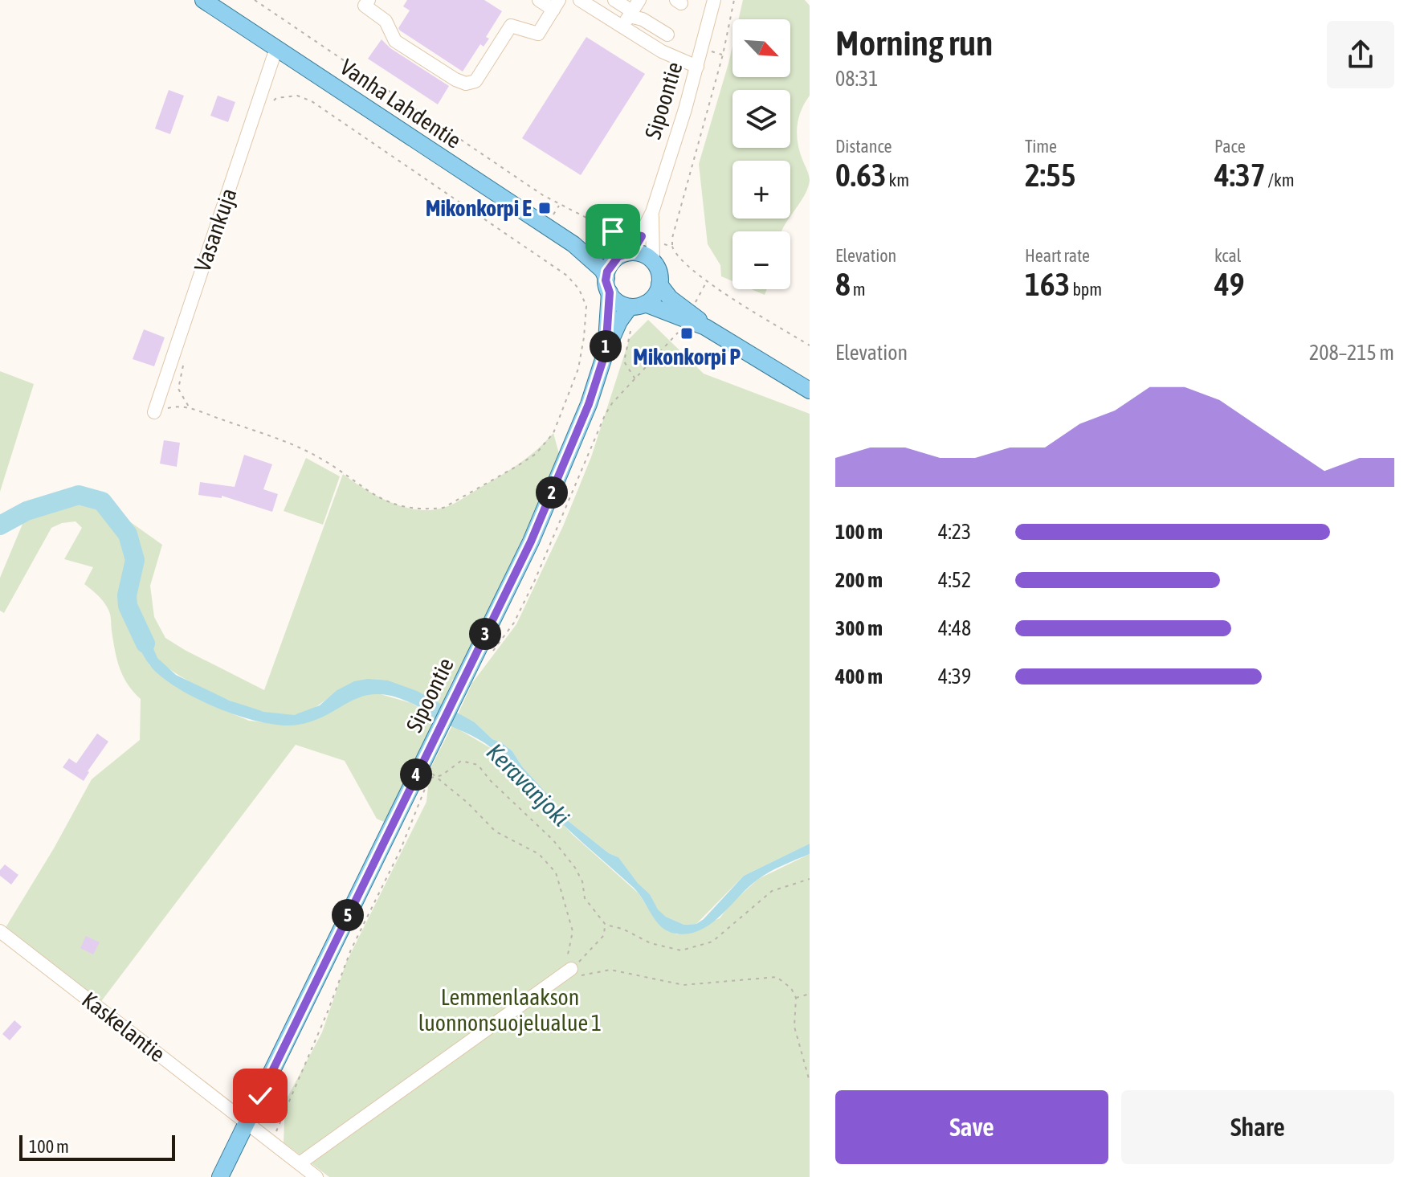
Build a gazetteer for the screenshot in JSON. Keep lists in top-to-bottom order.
{
  "streets": {
    "main road": ["Sipoontie", "Vanha Lahdentie"],
    "street": ["Vasankuja", "Kaskelantie"]
  },
  "crossings": [
    ["Sipoontie", "Vanha Lahdentie"],
    ["Sipoontie", "Kaskelantie"],
    ["Vanha Lahdentie", "Vasankuja"]
  ],
  "water": ["Keravanjoki"],
  "parks": ["Lemmenlaakson luonnonsuojelualue 1"],
  "places": {
    "transit": ["Mikonkorpi E", "Mikonkorpi P"]
  },
  "scale_bar": "100 m",
  "north": "bottom right",
  "page": {
    "heading": ["Morning run", "08:31"],
    "map_buttons": ["+", "−"],
    "stats": [
      ["Distance", "0.63 km"],
      ["Time", "2:55"],
      ["Pace", "4:37 /km"],
      ["Elevation", "8 m"],
      ["Heart rate", "163 bpm"],
      ["kcal", "49"]
    ],
    "chart": ["Elevation", "208–215 m"],
    "pins": [
      "1",
      "2",
      "3",
      "4",
      "5"
    ],
    "list": [
      {
        "name": "100 m",
        "note": "4:23"
      },
      {
        "name": "200 m",
        "note": "4:52"
      },
      {
        "name": "300 m",
        "note": "4:48"
      },
      {
        "name": "400 m",
        "note": "4:39"
      }
    ],
    "buttons": ["Save", "Share"],
    "scale": "100 m"
  }
}
